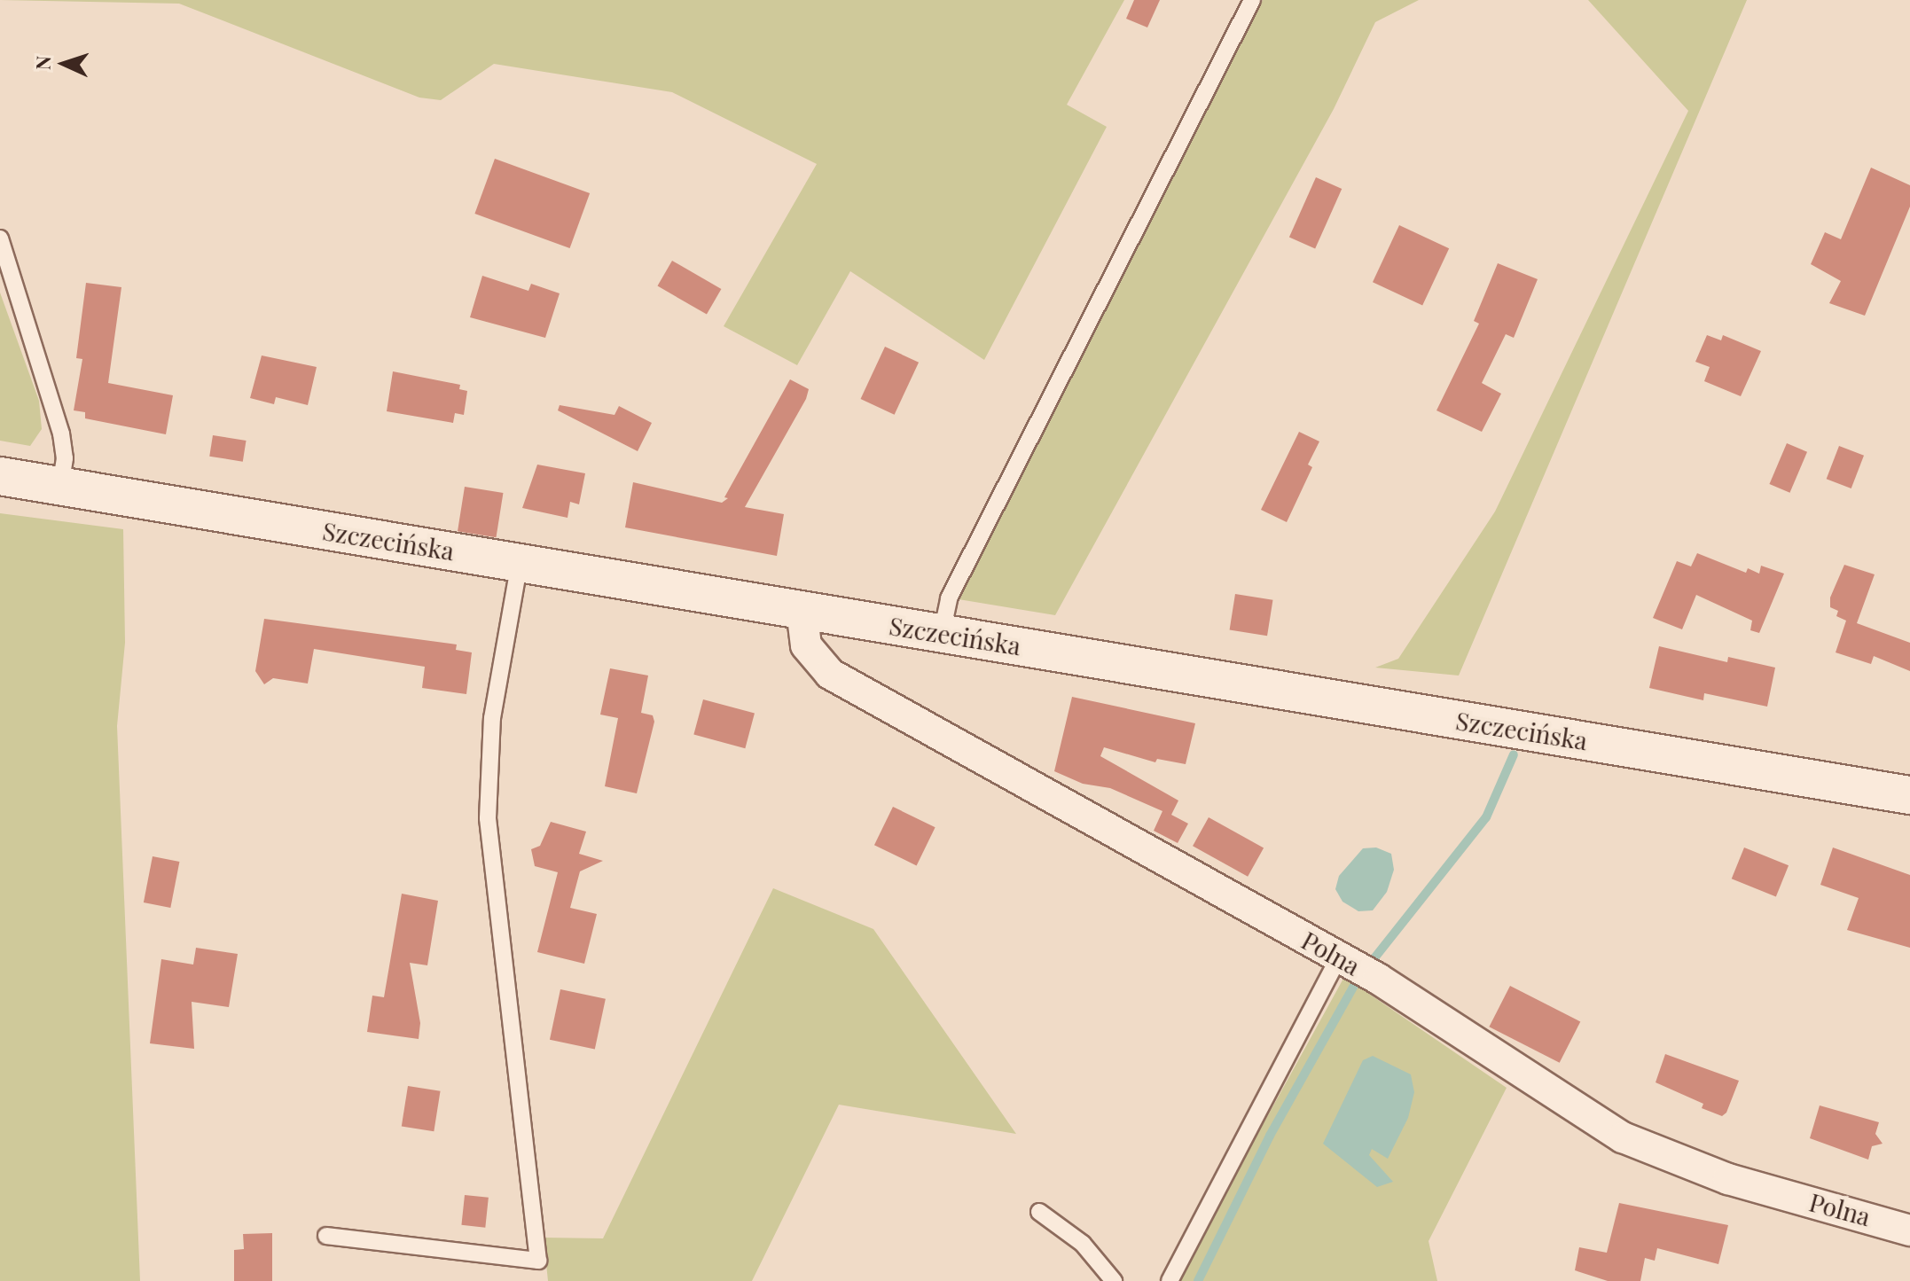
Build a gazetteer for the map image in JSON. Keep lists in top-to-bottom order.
{
  "streets": {
    "street": ["Szczecińska", "Polna"]
  },
  "crossings": [
    ["Szczecińska", "Polna"]
  ],
  "north": "left"
}
